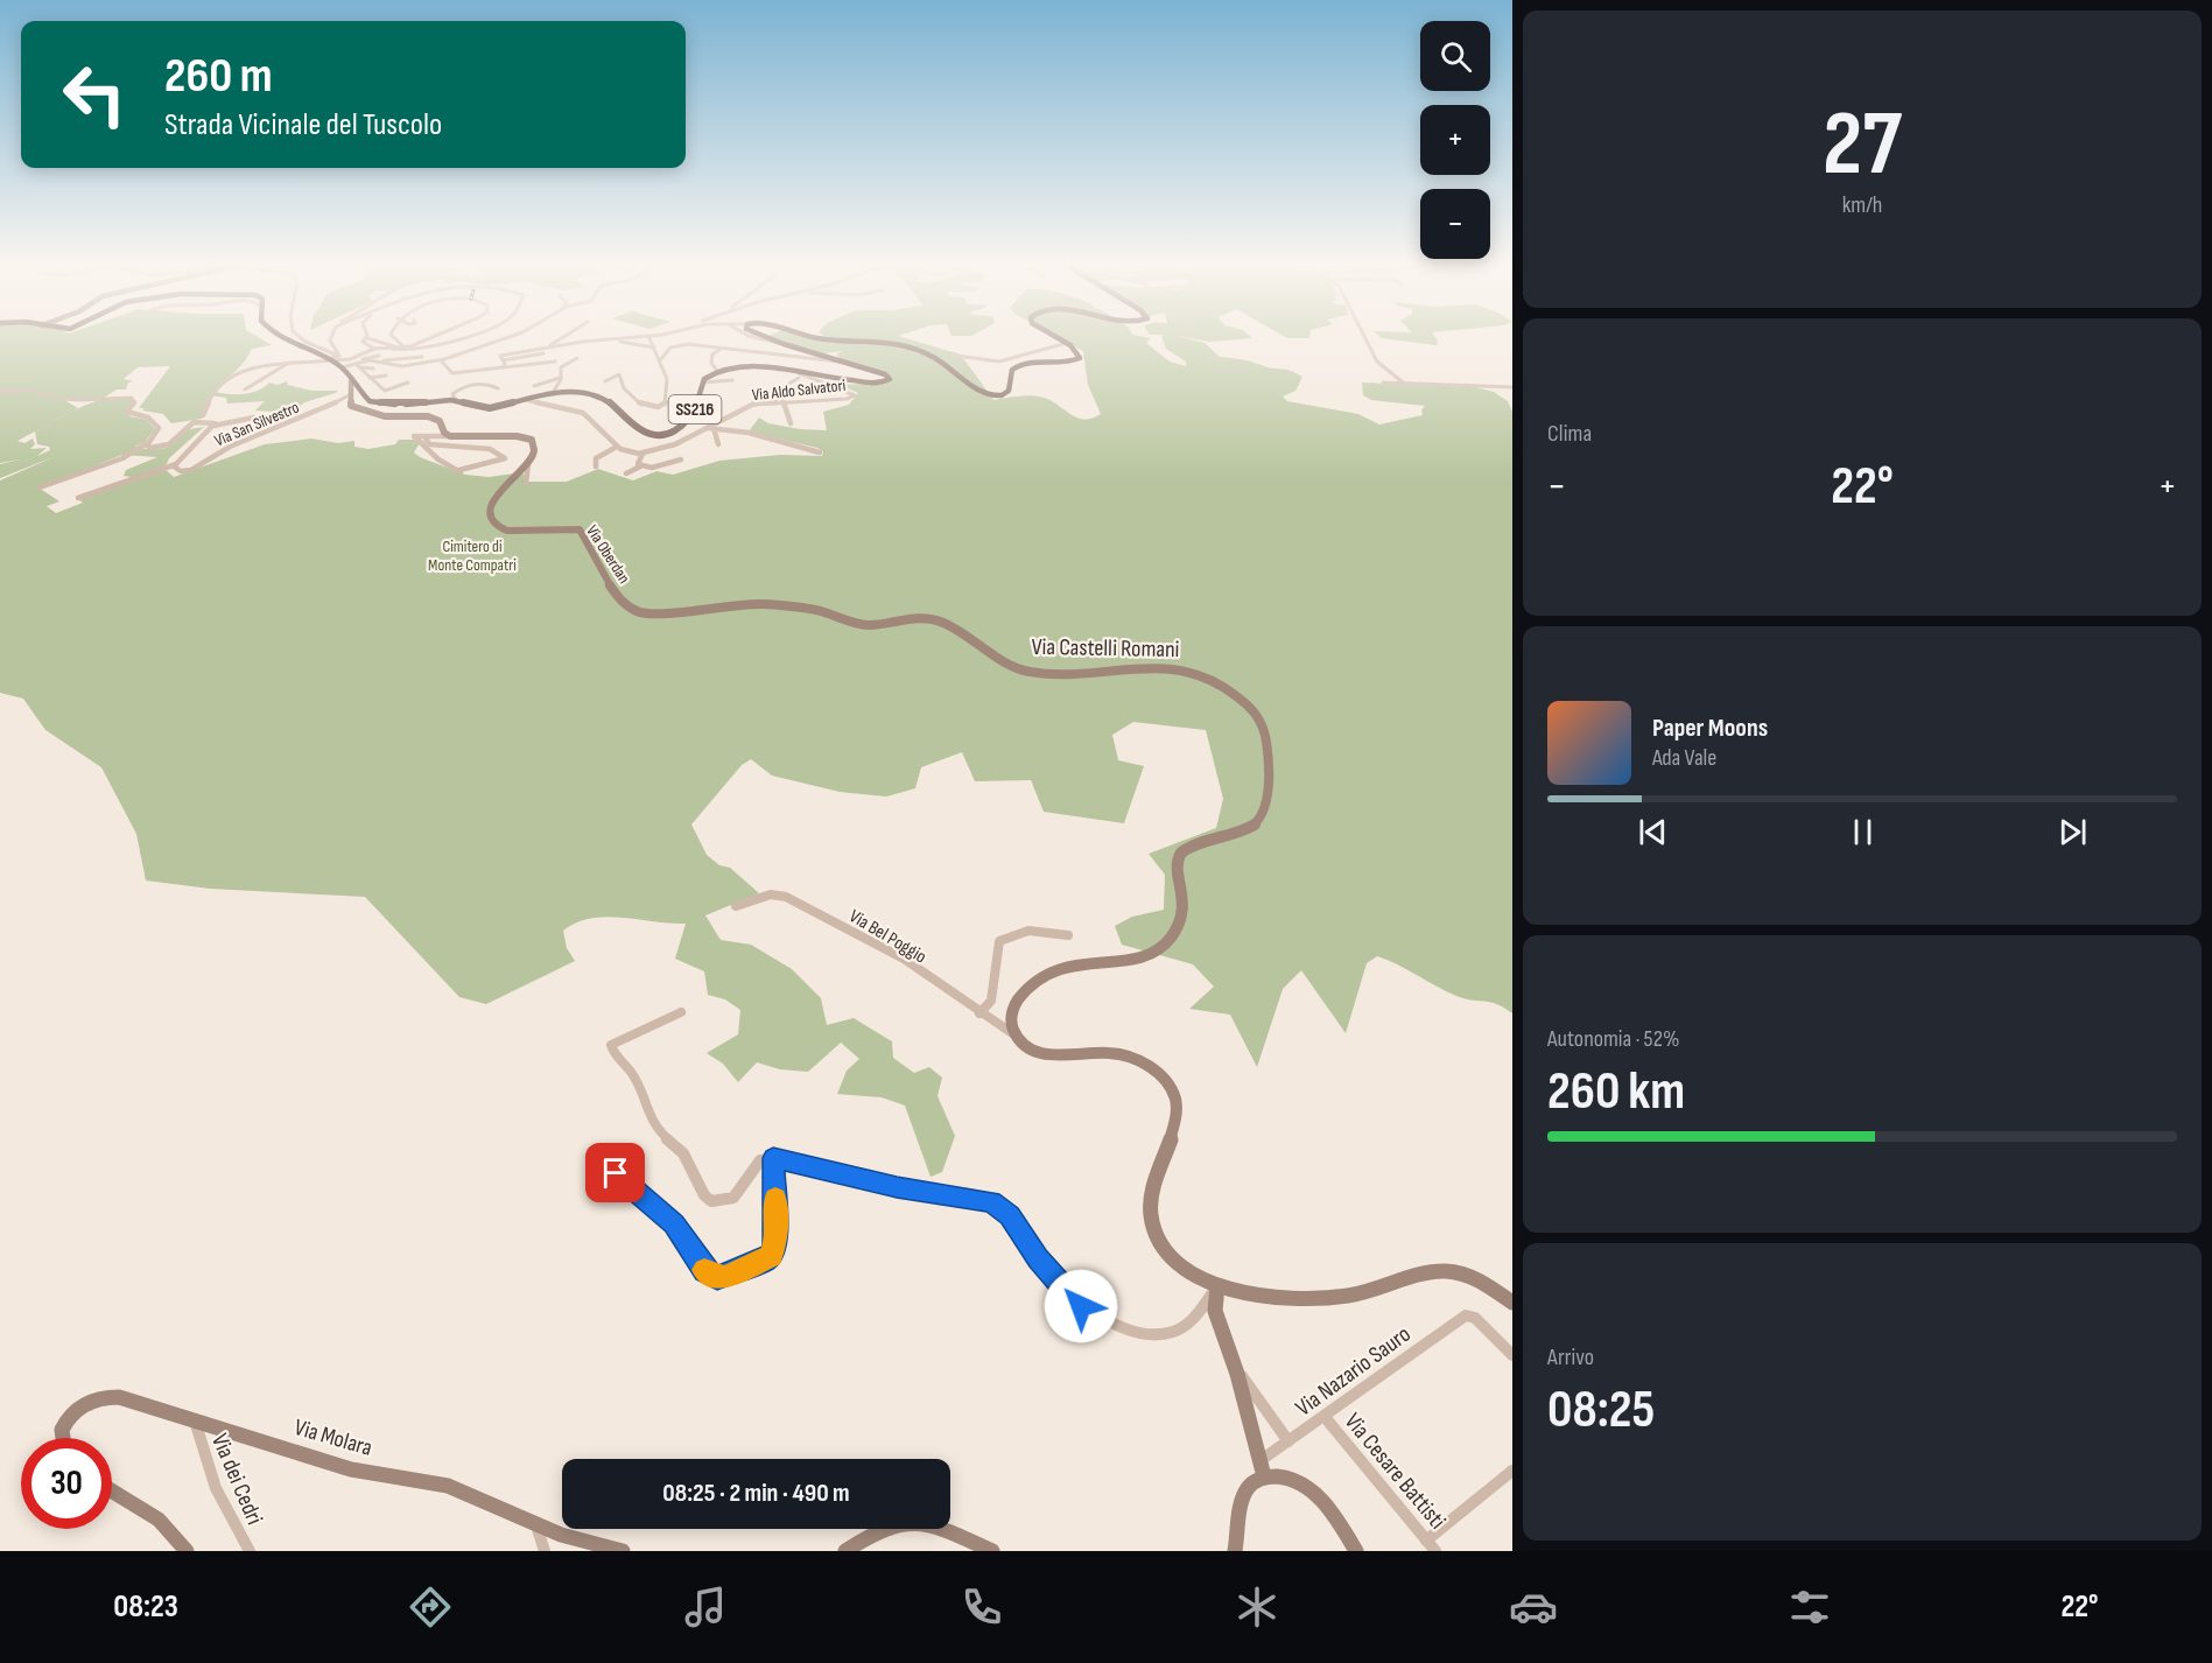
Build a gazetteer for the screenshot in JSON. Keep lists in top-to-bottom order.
{
  "streets": {
    "main road": ["SS216"],
    "street": [
      "Via Aldo Salvatori",
      "Via San Silvestro",
      "Via Oberdan",
      "Via Castelli Romani",
      "Via Bel Poggio",
      "Via Nazario Sauro",
      "Via Molara",
      "Via Cesare Battisti",
      "Via dei Cedri"
    ]
  },
  "crossings": [
    ["Via Aldo Salvatori", "SS216"],
    ["Via Oberdan", "Via Castelli Romani"],
    ["Via Castelli Romani", "Via Bel Poggio"],
    ["Via Nazario Sauro", "Via Cesare Battisti"],
    ["Via Molara", "Via dei Cedri"]
  ],
  "parks": ["Cimitero di Monte Compatri"],
  "page": {
    "tile": [
      ["27", "km/h"],
      "Clima",
      ["Autonomia · 52%", "260 km"],
      ["Arrivo", "08:25"]
    ],
    "map_buttons": ["+", "−"],
    "turn": ["260 m", "Strada Vicinale del Tuscolo"],
    "heat": ["−", "22°", "+"],
    "song": ["Paper Moons", "Ada Vale"],
    "limit": "30",
    "trip": "08:25 · 2 min · 490 m",
    "tabs": ["08:23", "22°"]
  }
}
